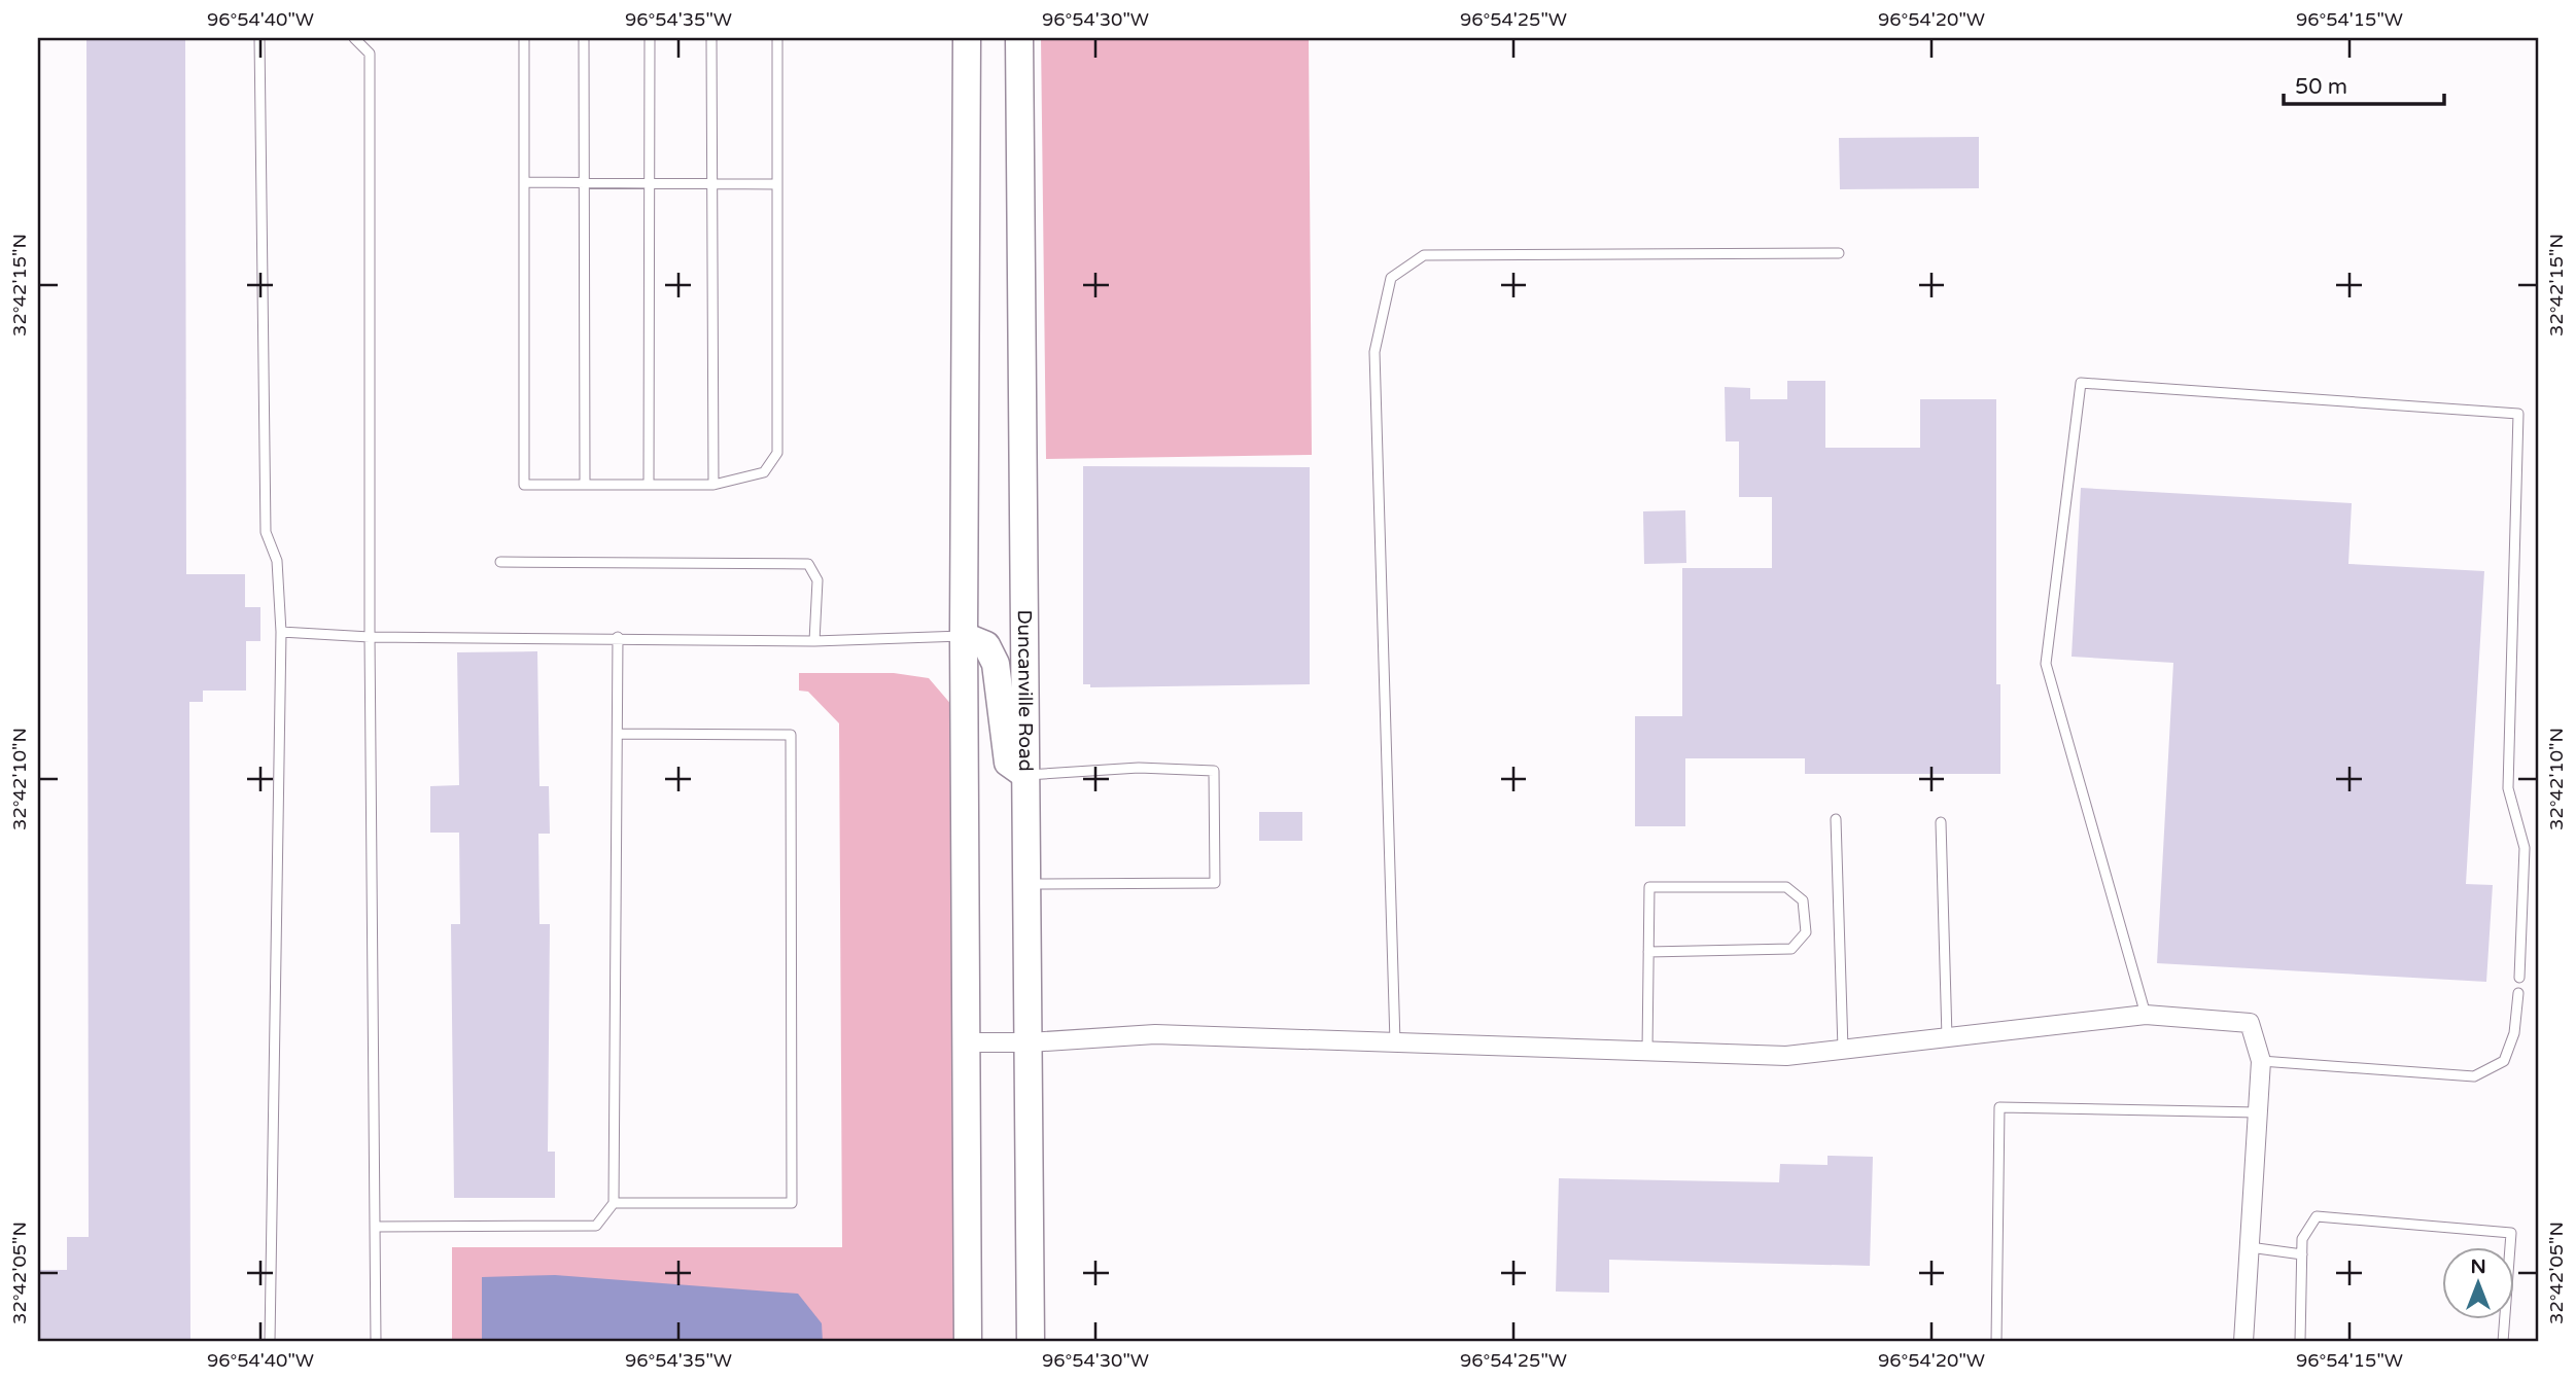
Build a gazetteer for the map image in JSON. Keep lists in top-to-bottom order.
{
  "streets": {
    "main road": ["Duncanville Road"]
  },
  "scale_bar": "50 m",
  "north": "top",
  "coordinates": [
    "96°54'40\"W",
    "96°54'35\"W",
    "96°54'30\"W",
    "96°54'25\"W",
    "96°54'20\"W",
    "96°54'15\"W",
    "32°42'15\"N",
    "32°42'10\"N",
    "32°42'05\"N"
  ]
}
